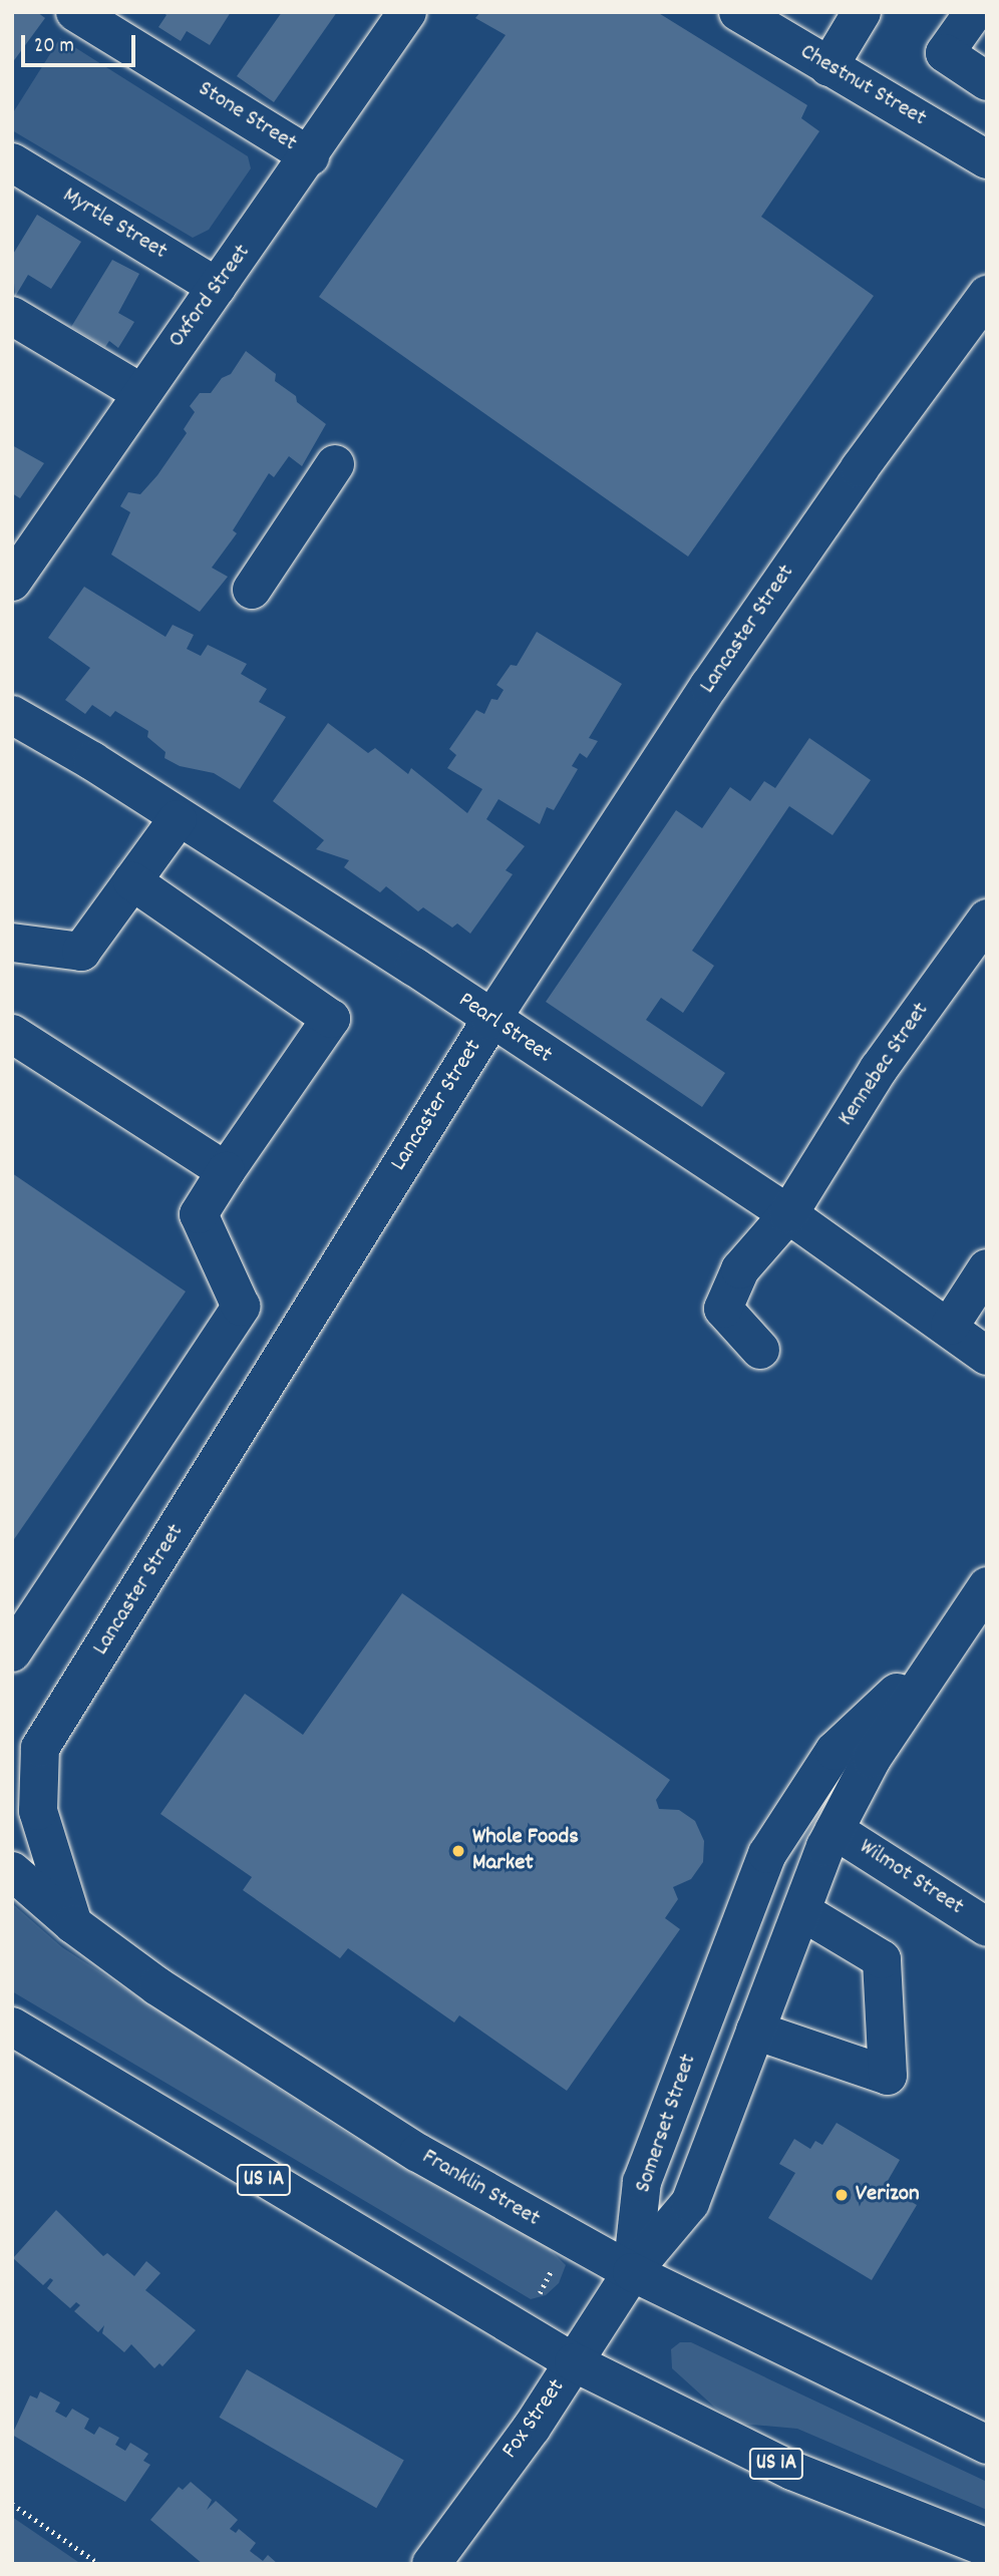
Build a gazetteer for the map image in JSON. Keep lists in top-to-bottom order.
{
  "streets": {
    "street": [
      "Chestnut Street",
      "Stone Street",
      "Myrtle Street",
      "Oxford Street",
      "Lancaster Street",
      "Pearl Street",
      "Kennebec Street",
      "Wilmot Street",
      "Somerset Street",
      "US 1A",
      "Franklin Street",
      "Fox Street"
    ]
  },
  "crossings": [
    ["Stone Street", "Oxford Street"],
    ["Myrtle Street", "Oxford Street"],
    ["Lancaster Street", "Pearl Street"],
    ["Lancaster Street", "Franklin Street"],
    ["Pearl Street", "Kennebec Street"],
    ["Wilmot Street", "Somerset Street"],
    ["Somerset Street", "Franklin Street"],
    ["Somerset Street", "Fox Street"],
    ["US 1A", "Fox Street"],
    ["Franklin Street", "Fox Street"]
  ],
  "places": ["Whole Foods Market", "Verizon"],
  "scale_bar": "20 m"
}
